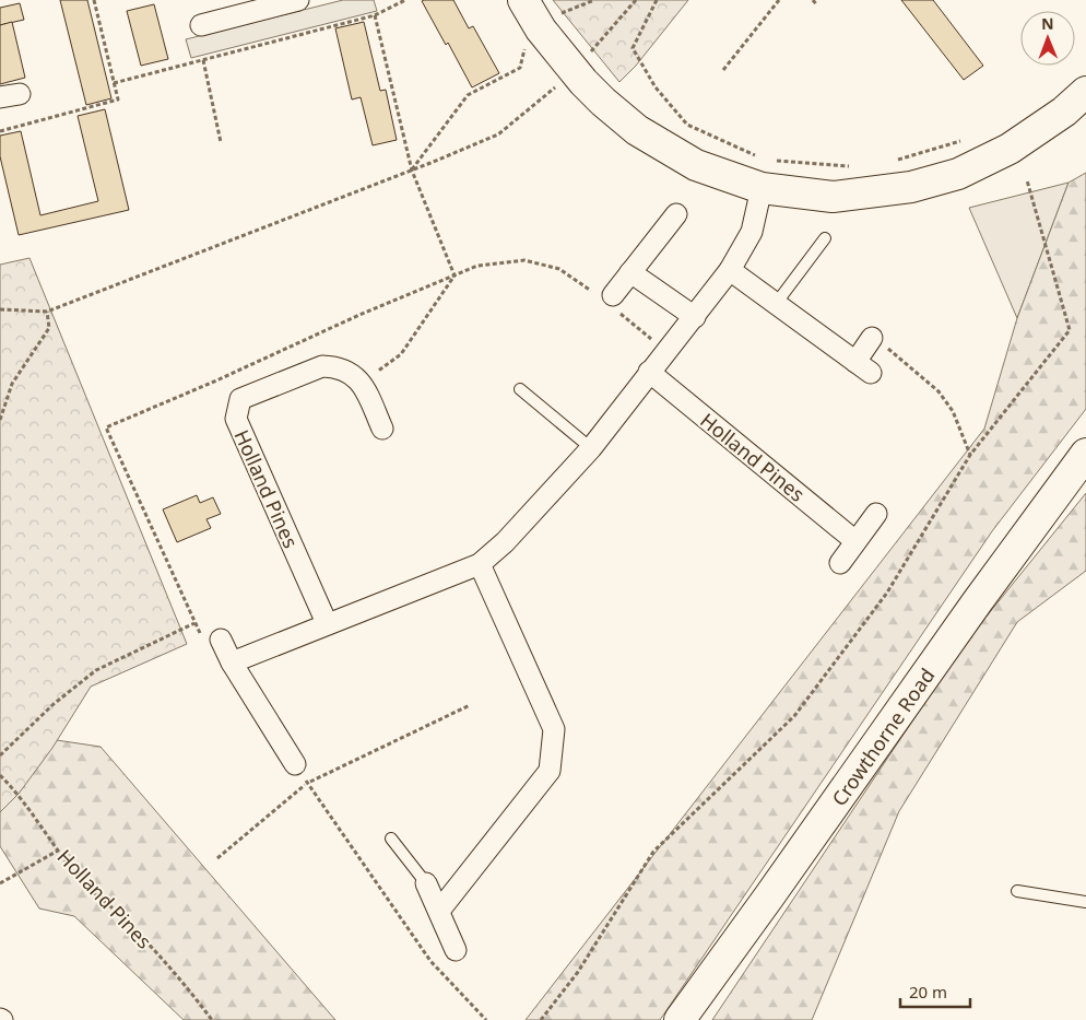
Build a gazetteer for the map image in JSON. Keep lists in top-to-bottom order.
{
  "streets": {
    "main road": ["Crowthorne Road"],
    "street": ["Holland Pines"]
  },
  "scale_bar": "20 m",
  "north": "top"
}
